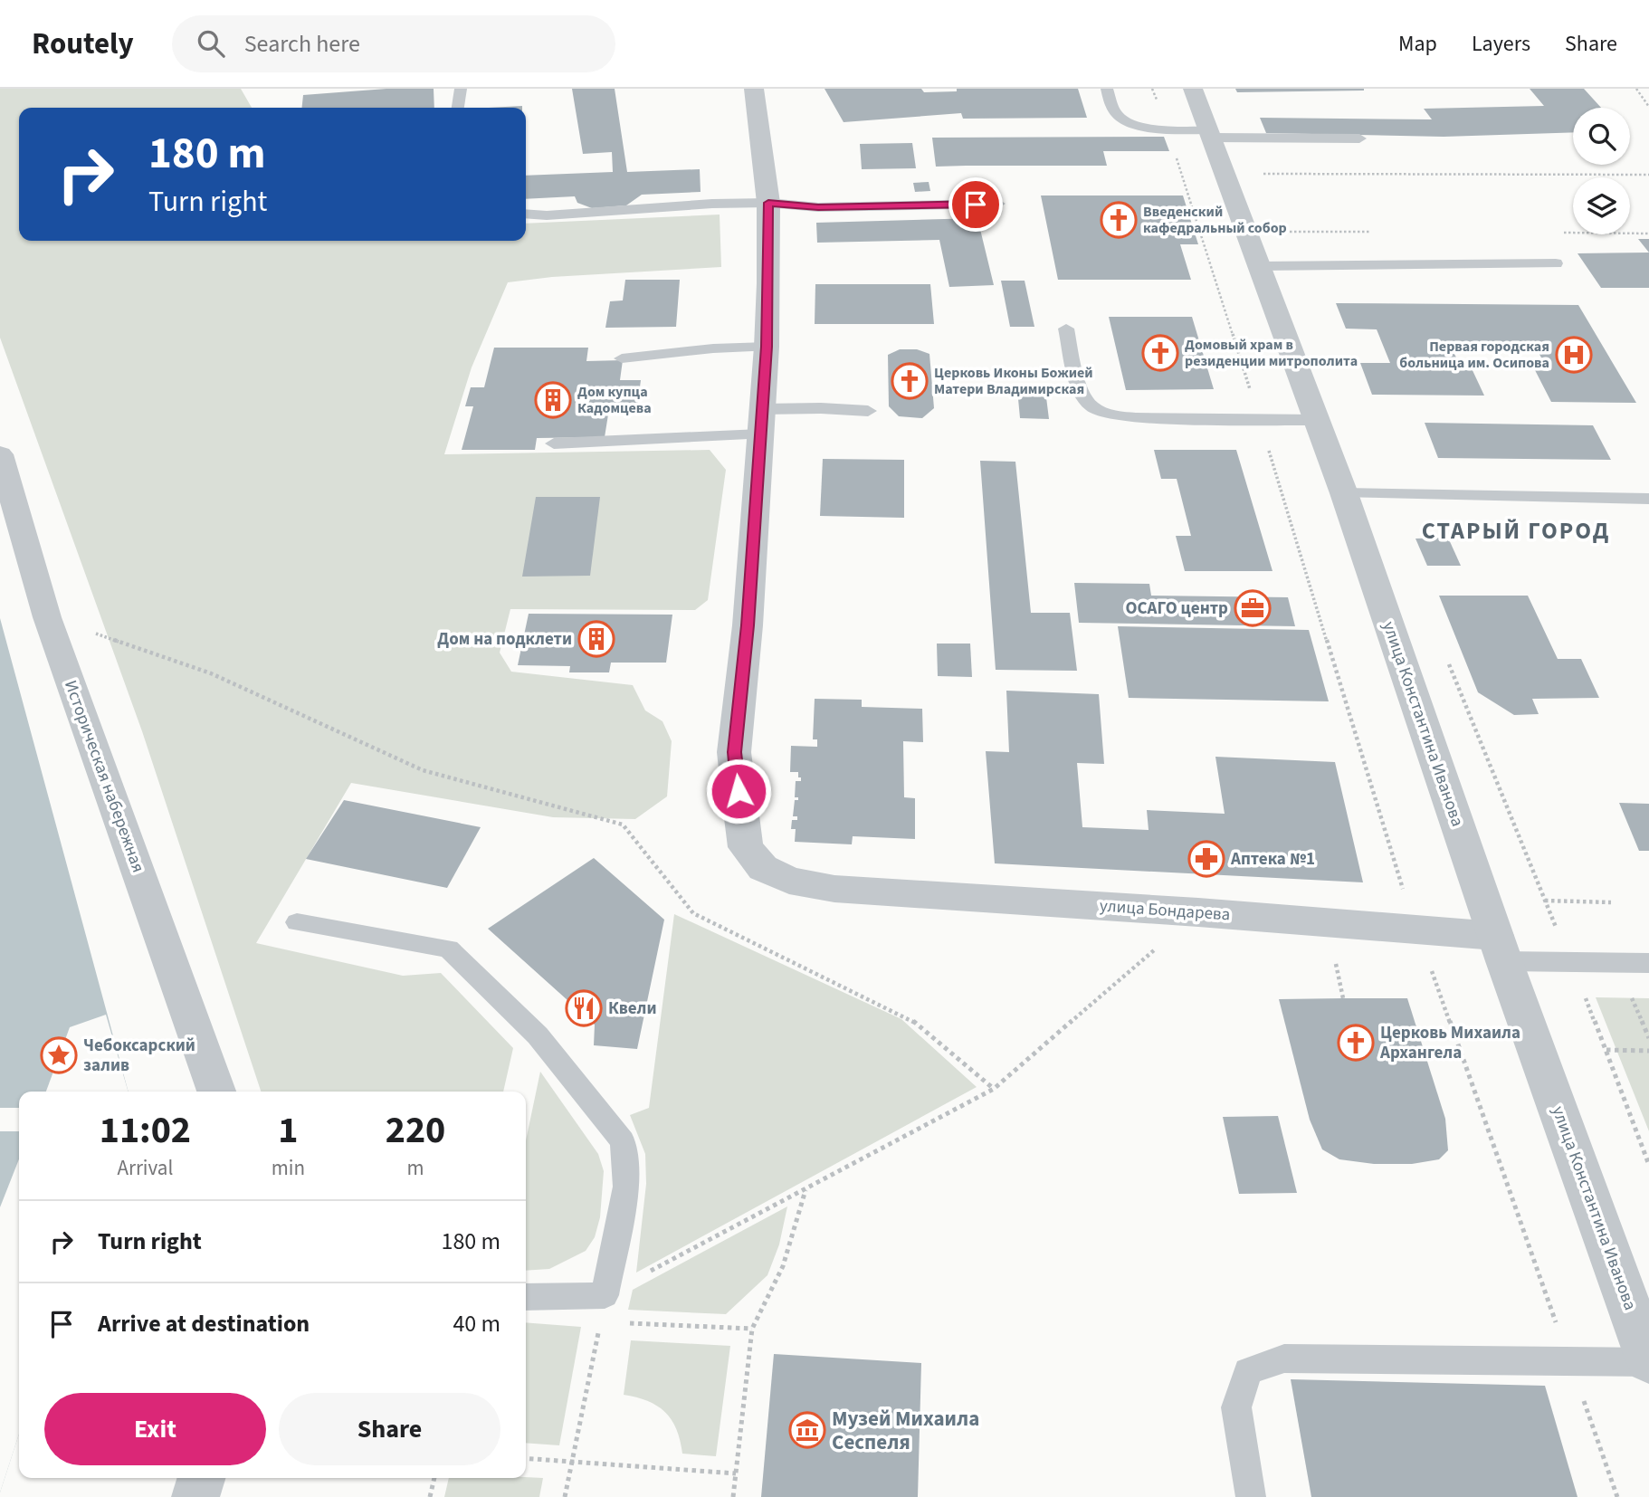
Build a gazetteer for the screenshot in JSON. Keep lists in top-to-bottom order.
{
  "streets": {
    "street": ["улица Константина Иванова", "Историческая набережная", "улица Бондарева"]
  },
  "crossings": [
    ["улица Константина Иванова", "улица Бондарева"]
  ],
  "districts": ["СТАРЫЙ ГОРОД"],
  "places": {
    "church": [
      "Введенский кафедральный собор",
      "Домовый храм в резиденции митрополита",
      "Церковь Иконы Божией Матери Владимирская",
      "Церковь Михаила Архангела"
    ],
    "hospital": ["Первая городская больница им. Осипова"],
    "building": ["Дом купца Кадомцева", "Дом на подклети"],
    "office": ["ОСАГО центр"],
    "pharmacy": ["Аптека №1"],
    "restaurant": ["Квели"],
    "place": ["Чебоксарский залив"],
    "museum": ["Музей Михаила Сеспеля"]
  },
  "page": {
    "header": "Routely",
    "search": "Search here",
    "nav": ["Map", "Layers", "Share"],
    "turn": ["180 m", "Turn right"],
    "eta": [
      "11:02",
      "Arrival",
      "1",
      "min",
      "220",
      "m"
    ],
    "list": [
      {
        "name": "Turn right",
        "value": "180 m"
      },
      {
        "name": "Arrive at destination",
        "value": "40 m"
      }
    ],
    "buttons": ["Exit", "Share"]
  }
}
